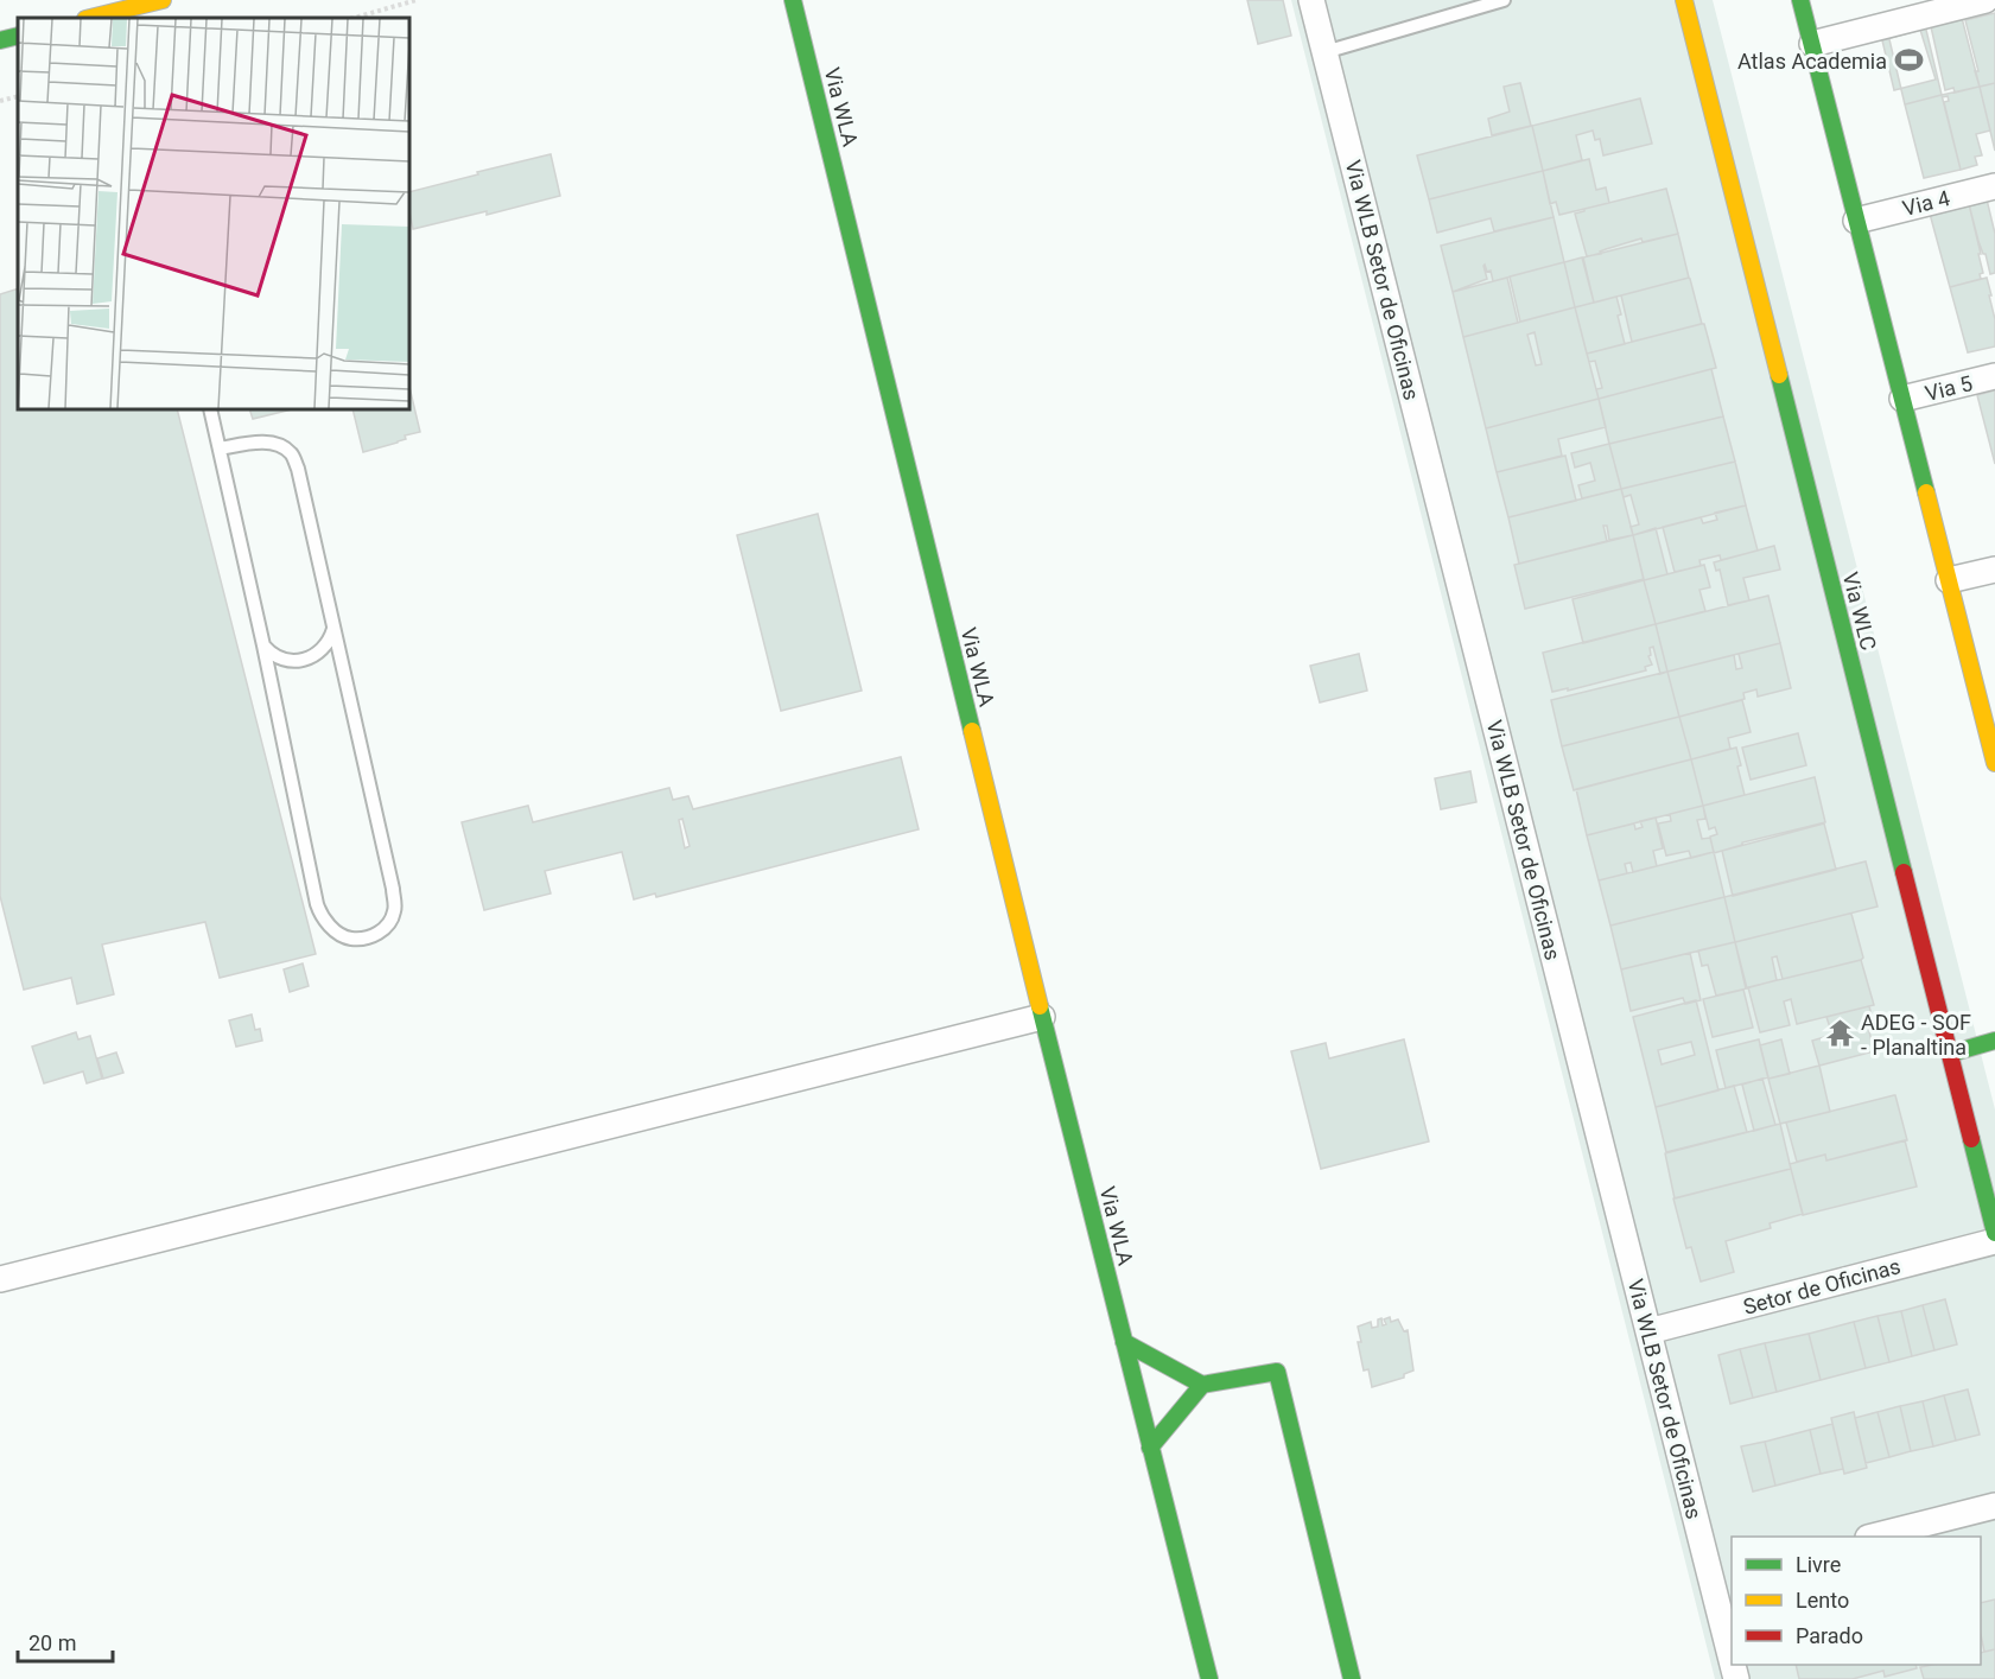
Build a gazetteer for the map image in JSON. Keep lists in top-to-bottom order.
{
  "streets": {
    "street": [
      "Via WLA",
      "Via 4",
      "Via WLB Setor de Oficinas",
      "Via 5",
      "Via WLC",
      "Setor de Oficinas"
    ]
  },
  "crossings": [
    ["Via WLB Setor de Oficinas", "Setor de Oficinas"]
  ],
  "places": {
    "sports": ["Atlas Academia"],
    "temple": ["ADEG - SOF - Planaltina"]
  },
  "legend": ["Livre", "Lento", "Parado"],
  "scale_bar": "20 m"
}
